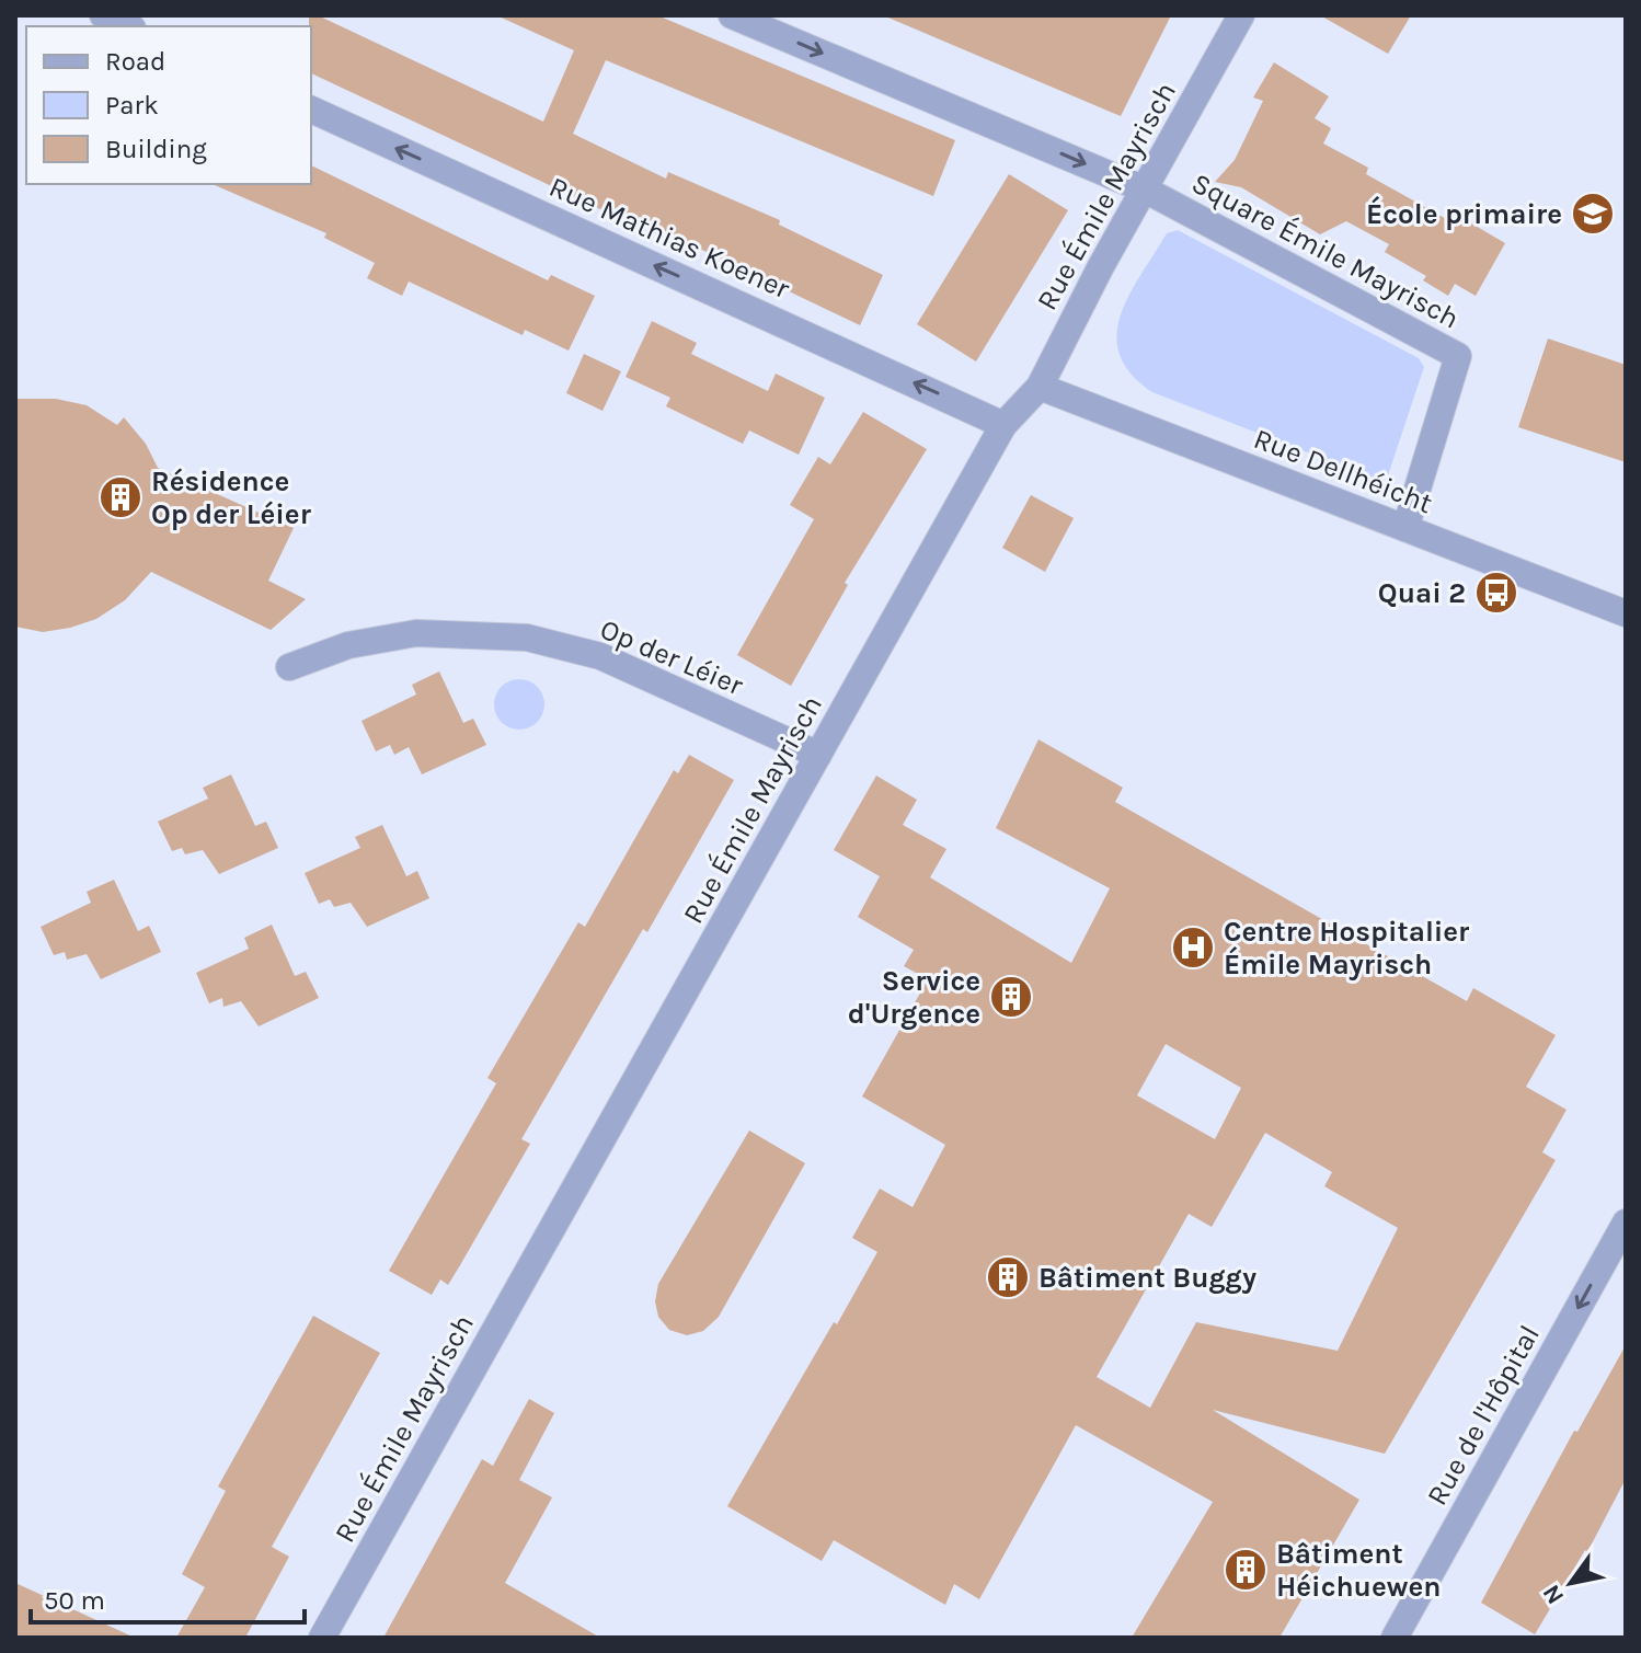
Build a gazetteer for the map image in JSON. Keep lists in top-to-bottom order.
{
  "streets": {
    "street": [
      "Rue Émile Mayrisch",
      "Rue Mathias Koener",
      "Square Émile Mayrisch",
      "Rue Dellhéicht",
      "Op der Léier",
      "Rue de l'Hôpital"
    ]
  },
  "crossings": [
    ["Rue Émile Mayrisch", "Rue Mathias Koener"],
    ["Rue Émile Mayrisch", "Square Émile Mayrisch"],
    ["Rue Émile Mayrisch", "Rue Dellhéicht"],
    ["Rue Émile Mayrisch", "Op der Léier"],
    ["Square Émile Mayrisch", "Rue Dellhéicht"]
  ],
  "one_way": ["Rue Mathias Koener", "Rue de l'Hôpital"],
  "places": {
    "school or university": ["École primaire"],
    "building": [
      "Résidence Op der Léier",
      "Service d'Urgence",
      "Bâtiment Buggy",
      "Bâtiment Héichuewen"
    ],
    "bus stop": ["Quai 2"],
    "hospital": ["Centre Hospitalier Émile Mayrisch"]
  },
  "legend": ["Road", "Park", "Building"],
  "scale_bar": "50 m",
  "north": "bottom left"
}
